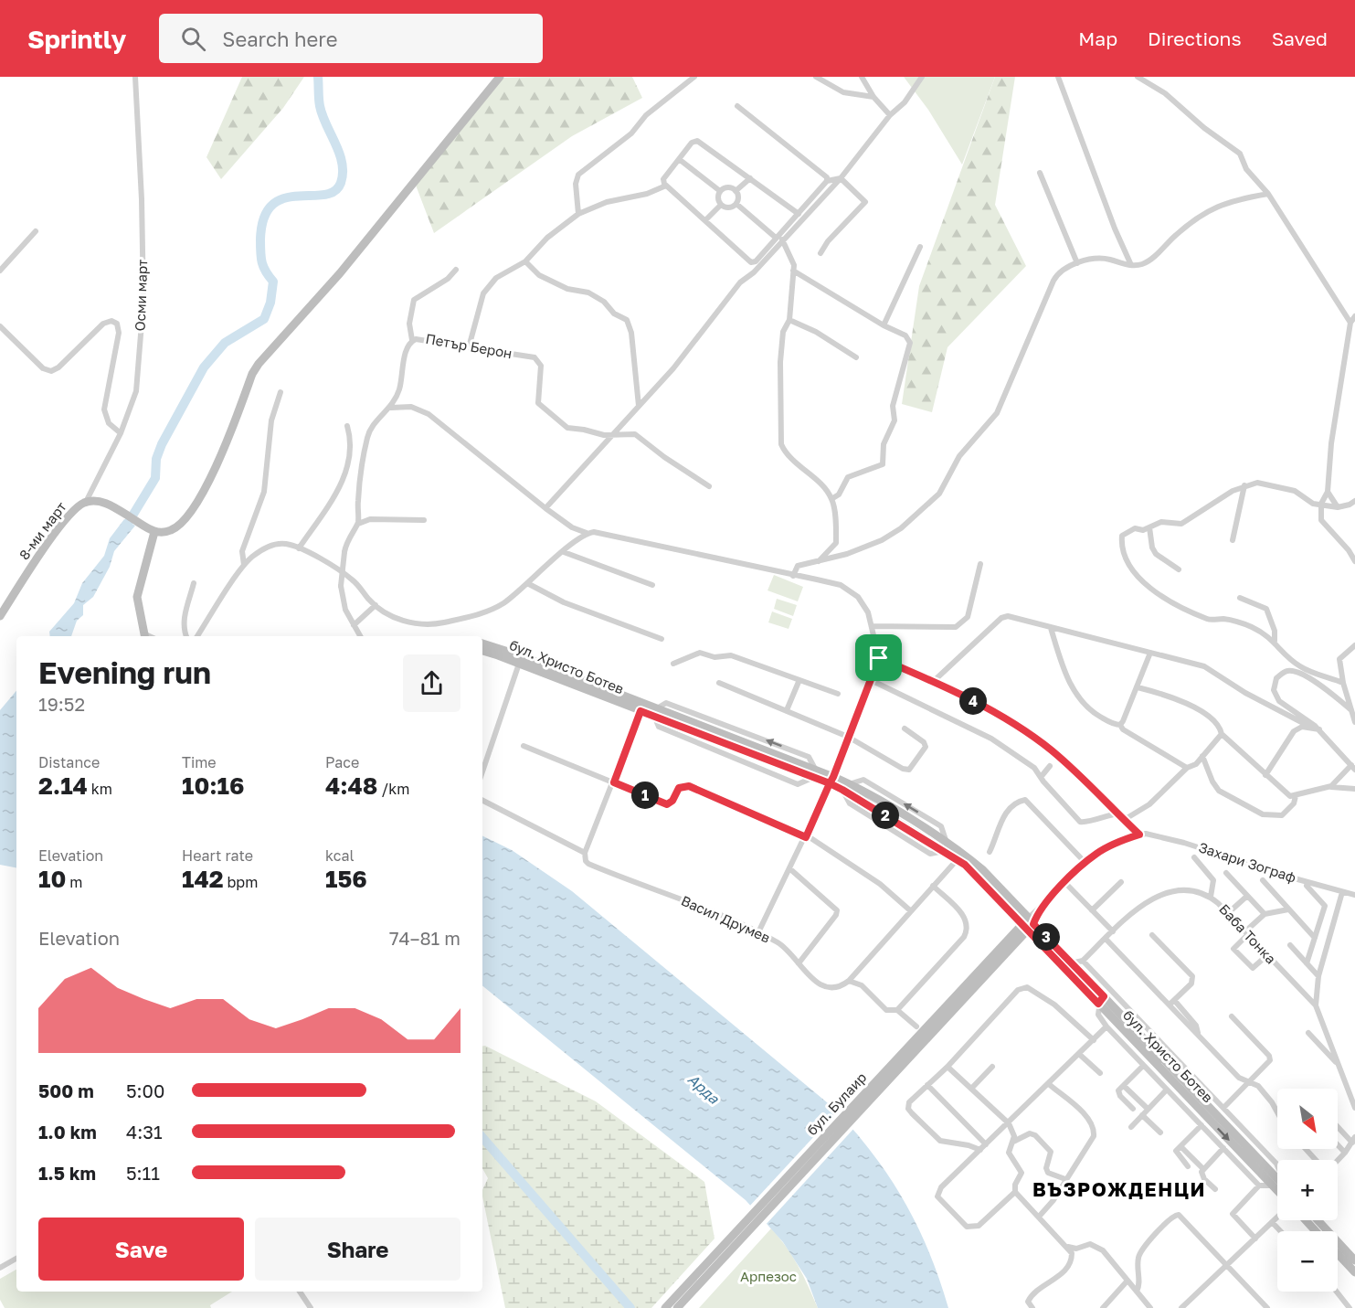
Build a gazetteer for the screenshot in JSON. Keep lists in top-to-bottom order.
{
  "streets": {
    "main road": ["8-ми март", "бул. Христо Ботев", "бул. Булаир"],
    "street": [
      "Осми март",
      "Петър Берон",
      "Захари Зограф",
      "Васил Друмев",
      "Баба Тонка"
    ]
  },
  "crossings": [
    ["Осми март", "8-ми март"],
    ["бул. Христо Ботев", "бул. Булаир"]
  ],
  "districts": ["ВЪЗРОЖДЕНЦИ"],
  "water": ["Арда"],
  "parks": ["Арпезос"],
  "north": "bottom right",
  "page": {
    "header": "Sprintly",
    "search": "Search here",
    "nav": ["Map", "Directions", "Saved"],
    "heading": ["Evening run", "19:52"],
    "pins": [
      "4",
      "1",
      "2",
      "3"
    ],
    "stats": [
      ["Distance", "2.14 km"],
      ["Time", "10:16"],
      ["Pace", "4:48 /km"],
      ["Elevation", "10 m"],
      ["Heart rate", "142 bpm"],
      ["kcal", "156"]
    ],
    "chart": ["Elevation", "74–81 m"],
    "list": [
      {
        "name": "500 m",
        "note": "5:00"
      },
      {
        "name": "1.0 km",
        "note": "4:31"
      },
      {
        "name": "1.5 km",
        "note": "5:11"
      }
    ],
    "map_buttons": ["+", "−"],
    "buttons": ["Save", "Share"]
  }
}
